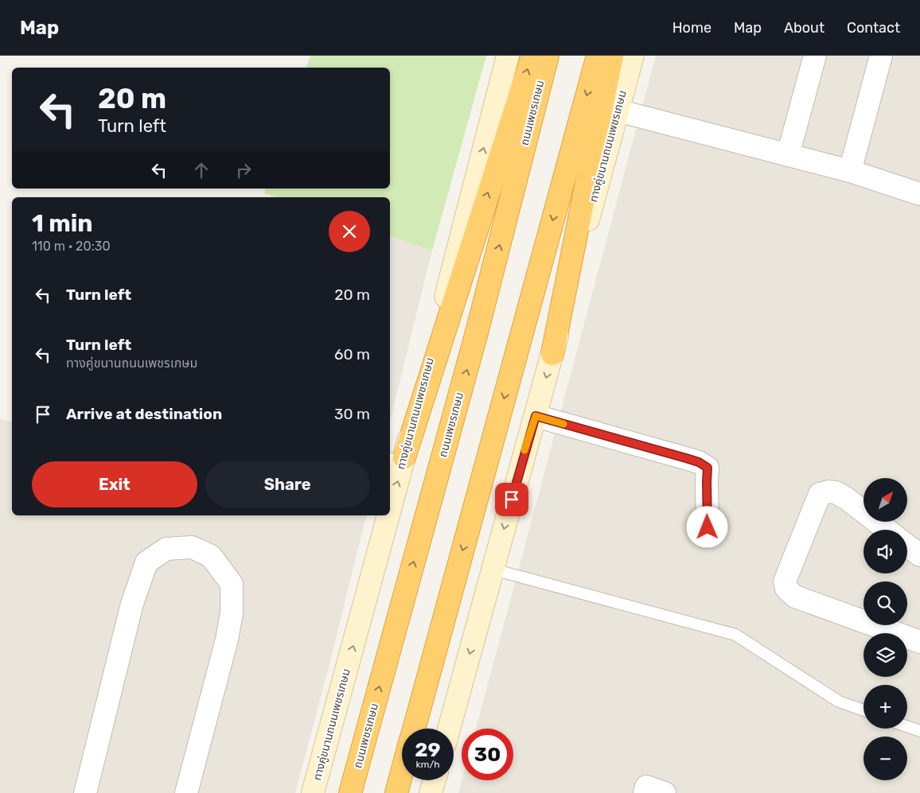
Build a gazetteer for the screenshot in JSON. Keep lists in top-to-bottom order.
{
  "streets": {
    "highway": ["ถนนเพชรเกษม"],
    "main road": ["ทางคู่ขนานถนนเพชรเกษม"]
  },
  "north": "top right",
  "page": {
    "header": "Map",
    "nav": [
      "Home",
      "Map",
      "About",
      "Contact"
    ],
    "turn": ["20 m", "Turn left"],
    "heading": ["1 min", "110 m · 20:30"],
    "list": [
      {
        "name": "Turn left",
        "value": "20 m"
      },
      {
        "name": "Turn left",
        "note": "ทางคู่ขนานถนนเพชรเกษม",
        "value": "60 m"
      },
      {
        "name": "Arrive at destination",
        "value": "30 m"
      }
    ],
    "buttons": ["Exit", "Share"],
    "map_buttons": ["+", "−"],
    "speed": "29 km/h",
    "limit": "30"
  }
}
